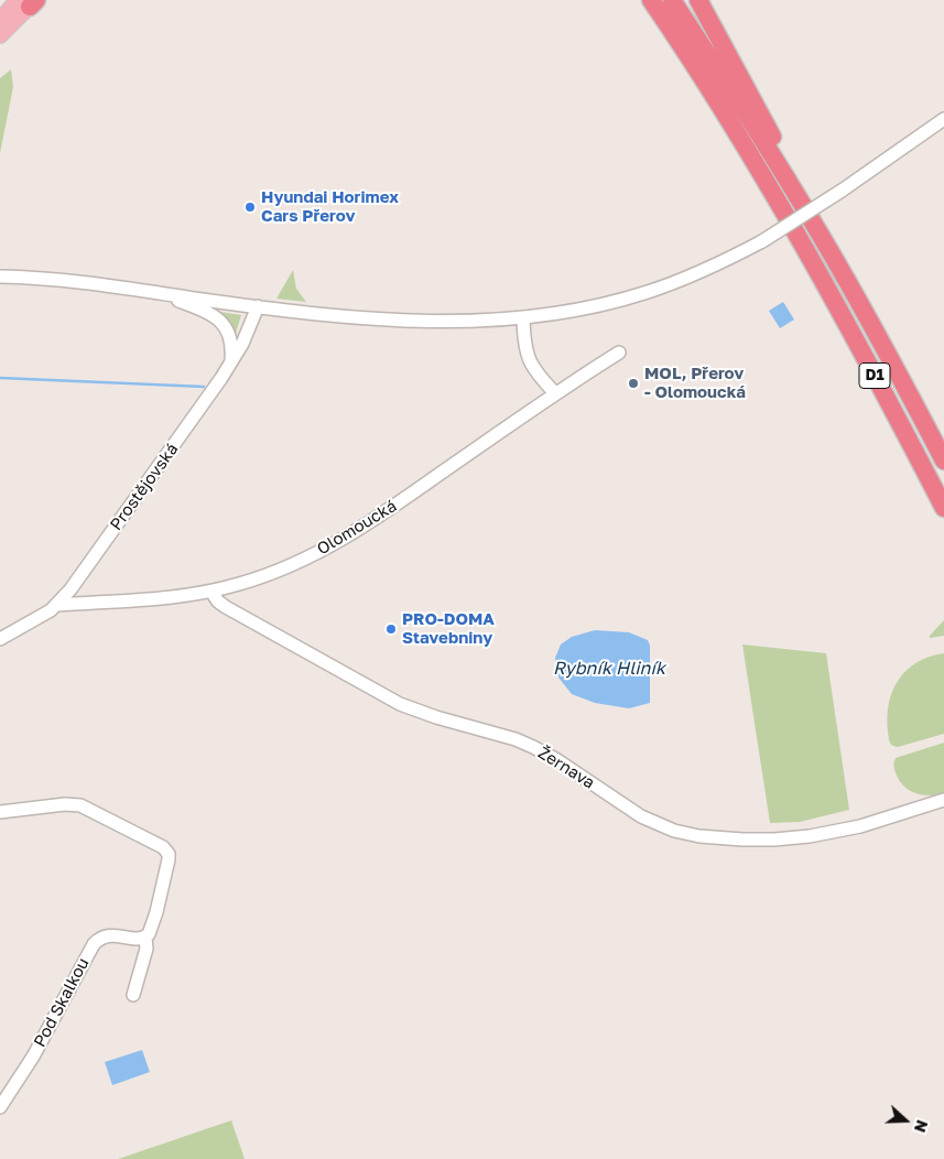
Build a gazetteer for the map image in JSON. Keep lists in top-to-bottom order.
{
  "streets": {
    "highway": ["D1"],
    "street": [
      "Prostějovská",
      "Olomoucká",
      "Žernava",
      "Pod Skalkou"
    ]
  },
  "crossings": [
    ["Prostějovská", "Olomoucká"],
    ["Olomoucká", "Žernava"]
  ],
  "water": ["Rybník Hliník"],
  "places": ["Hyundai Horimex Cars Přerov", "MOL, Přerov - Olomoucká", "PRO-DOMA Stavebniny"],
  "north": "right"
}
